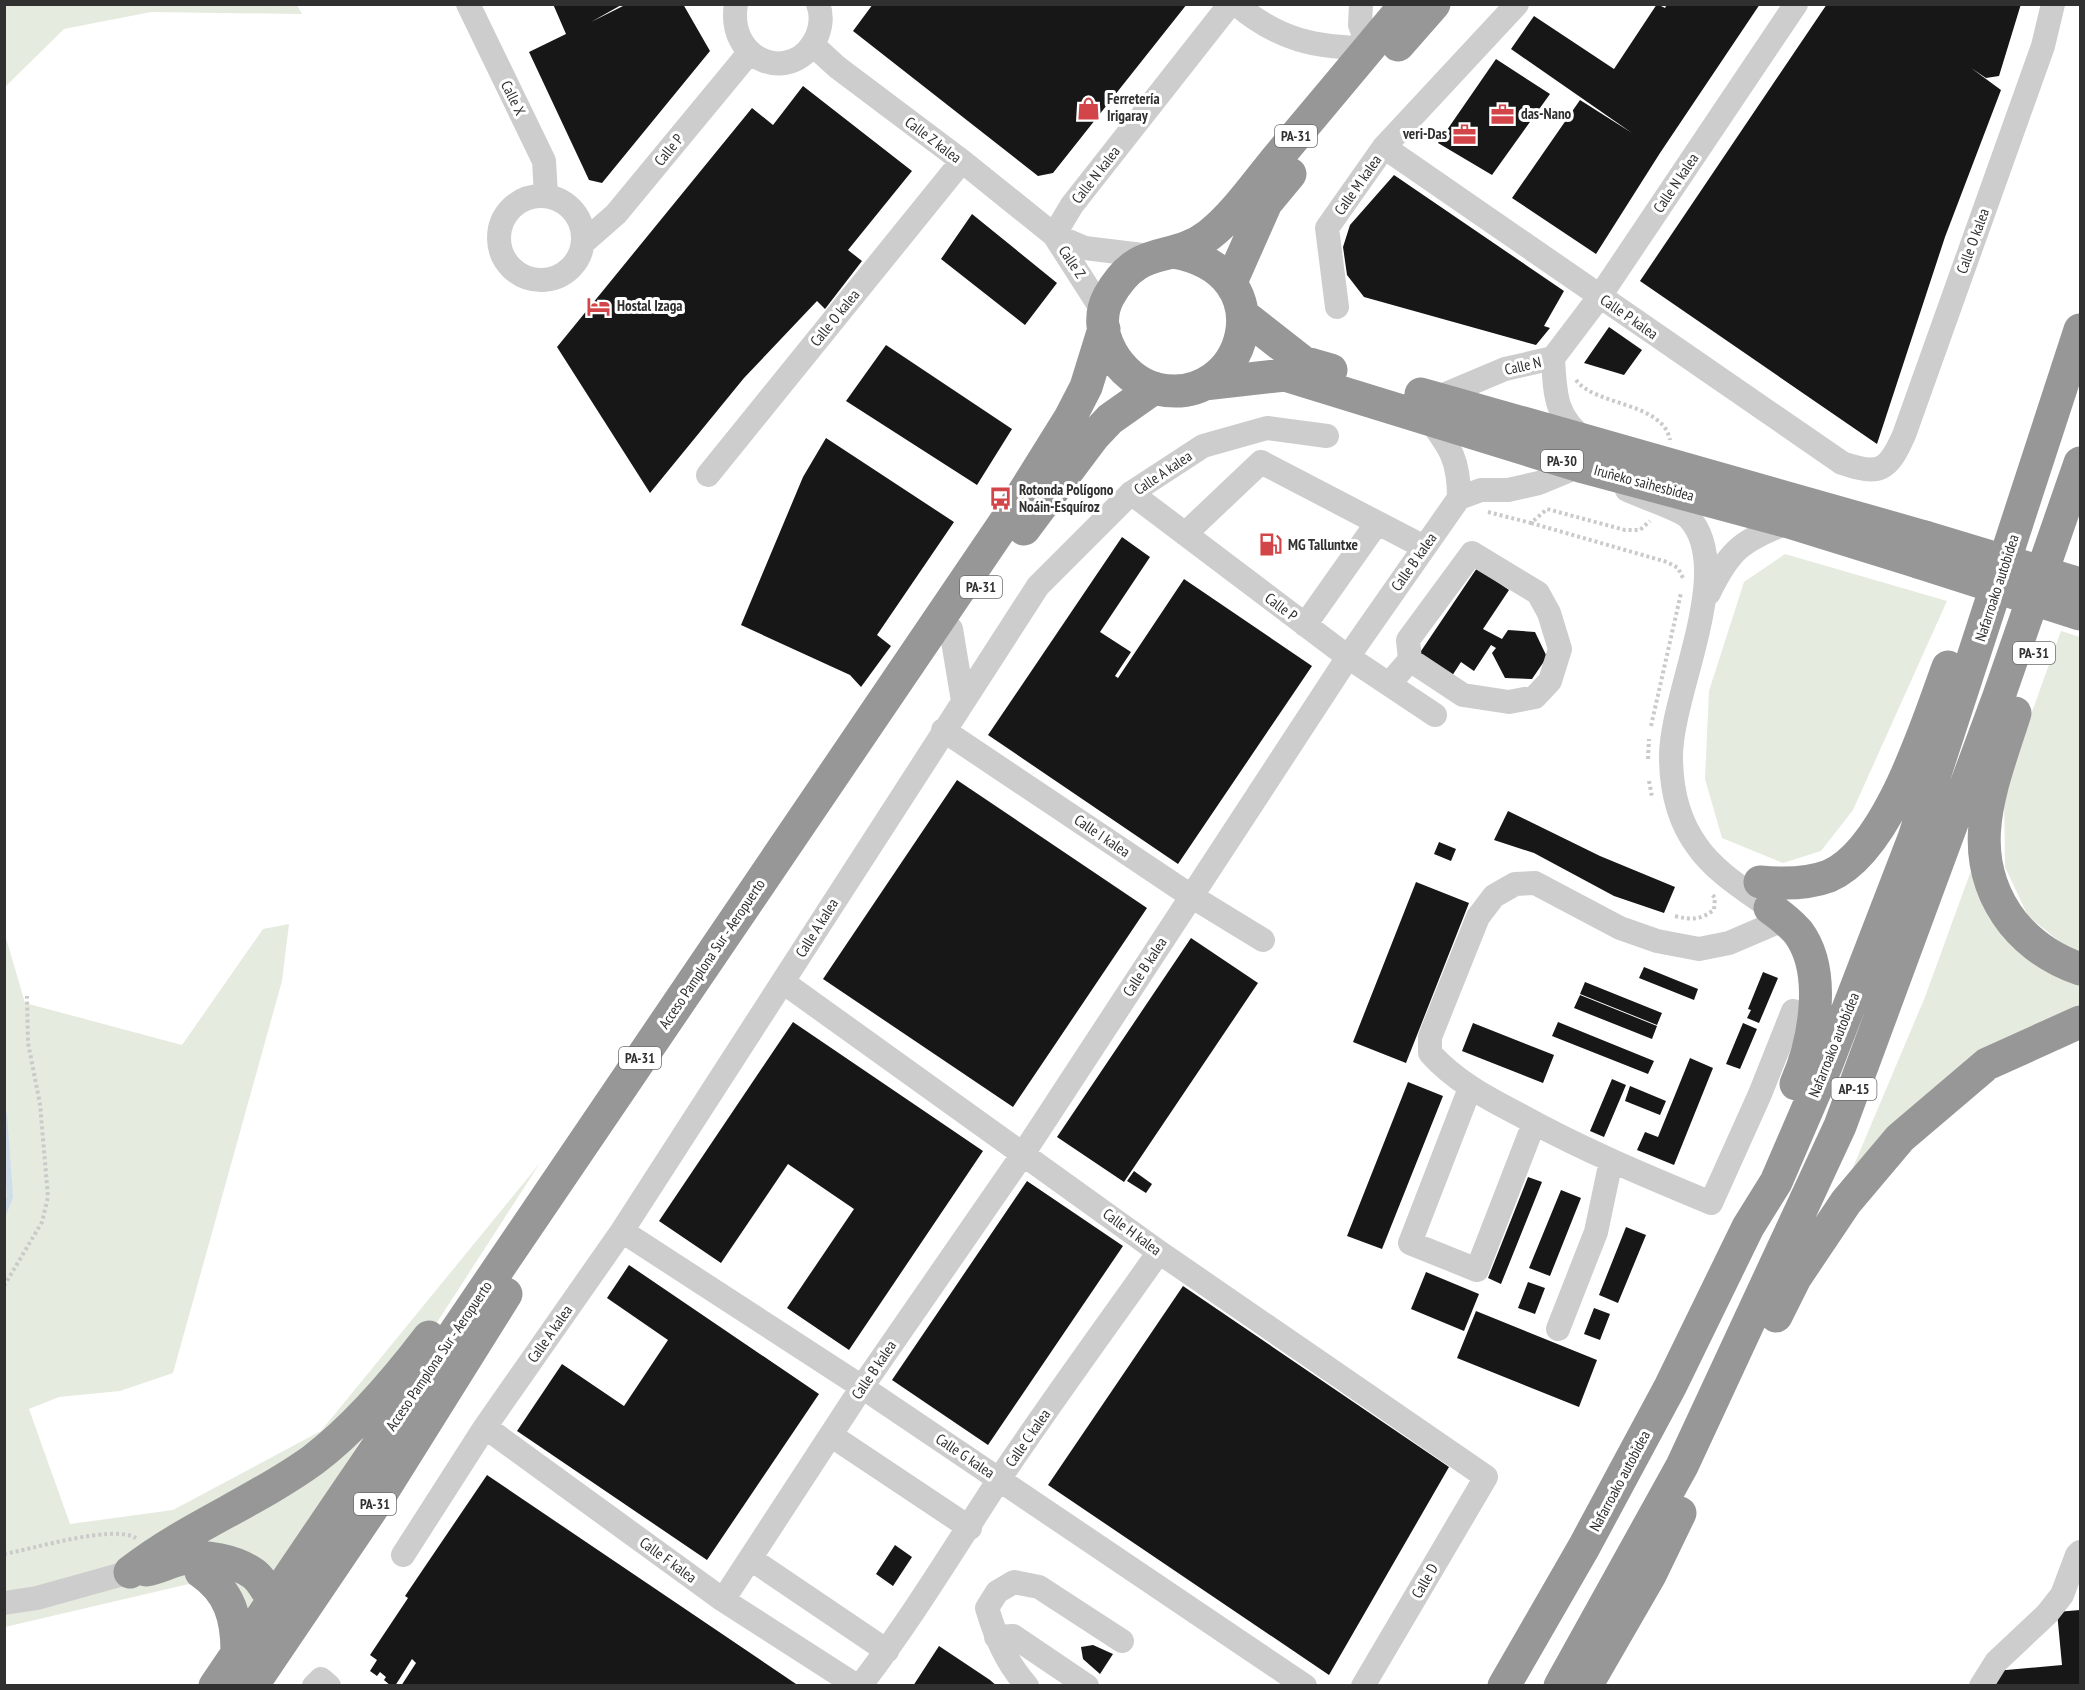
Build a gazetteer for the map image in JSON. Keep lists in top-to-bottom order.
{
  "streets": {
    "highway": [
      "PA-31",
      "PA-30",
      "Iruñeko saihesbidea",
      "Nafarroako autobidea",
      "Acceso Pamplona Sur - Aeropuerto",
      "AP-15"
    ],
    "street": [
      "Calle X",
      "Calle Z kalea",
      "Calle P",
      "Calle N kalea",
      "Calle M kalea",
      "Calle O kalea",
      "Calle Z",
      "Calle P kalea",
      "Calle N",
      "Calle A kalea",
      "Calle B kalea",
      "Calle I kalea",
      "Calle H kalea",
      "Calle C kalea",
      "Calle G kalea",
      "Calle F kalea",
      "Calle D"
    ]
  },
  "crossings": [
    ["Calle X", "Calle P"],
    ["PA-31", "Calle Z"],
    ["PA-31", "Iruñeko saihesbidea"],
    ["PA-31", "Acceso Pamplona Sur - Aeropuerto"],
    ["Calle Z kalea", "Calle N kalea"],
    ["Calle Z kalea", "Calle O kalea"],
    ["Calle Z kalea", "Calle Z"],
    ["Calle P", "Calle A kalea"],
    ["Calle P", "Calle B kalea"],
    ["Calle N kalea", "Calle Z"],
    ["Calle N kalea", "Calle P kalea"],
    ["Calle N kalea", "Calle N"],
    ["Calle M kalea", "Calle P kalea"],
    ["Calle O kalea", "Calle P kalea"],
    ["Calle Z", "Iruñeko saihesbidea"],
    ["Calle Z", "Acceso Pamplona Sur - Aeropuerto"],
    ["Calle N", "Iruñeko saihesbidea"],
    ["Calle A kalea", "Calle I kalea"],
    ["Calle A kalea", "Calle H kalea"],
    ["Calle A kalea", "Calle G kalea"],
    ["Calle A kalea", "Calle F kalea"],
    ["Iruñeko saihesbidea", "Acceso Pamplona Sur - Aeropuerto"],
    ["Calle B kalea", "Calle I kalea"],
    ["Calle B kalea", "Calle H kalea"],
    ["Calle B kalea", "Calle G kalea"],
    ["Calle B kalea", "Calle F kalea"],
    ["Calle H kalea", "Calle C kalea"],
    ["Calle H kalea", "Calle D"],
    ["Calle C kalea", "Calle G kalea"],
    ["Calle C kalea", "Calle F kalea"]
  ],
  "places": {
    "shop": ["Ferretería Irigaray"],
    "office": ["das-Nano", "veri-Das"],
    "hotel": ["Hostal Izaga"],
    "bus stop": ["Rotonda Polígono Noáin-Esquíroz"],
    "fuel station": ["MG Talluntxe"]
  }
}
